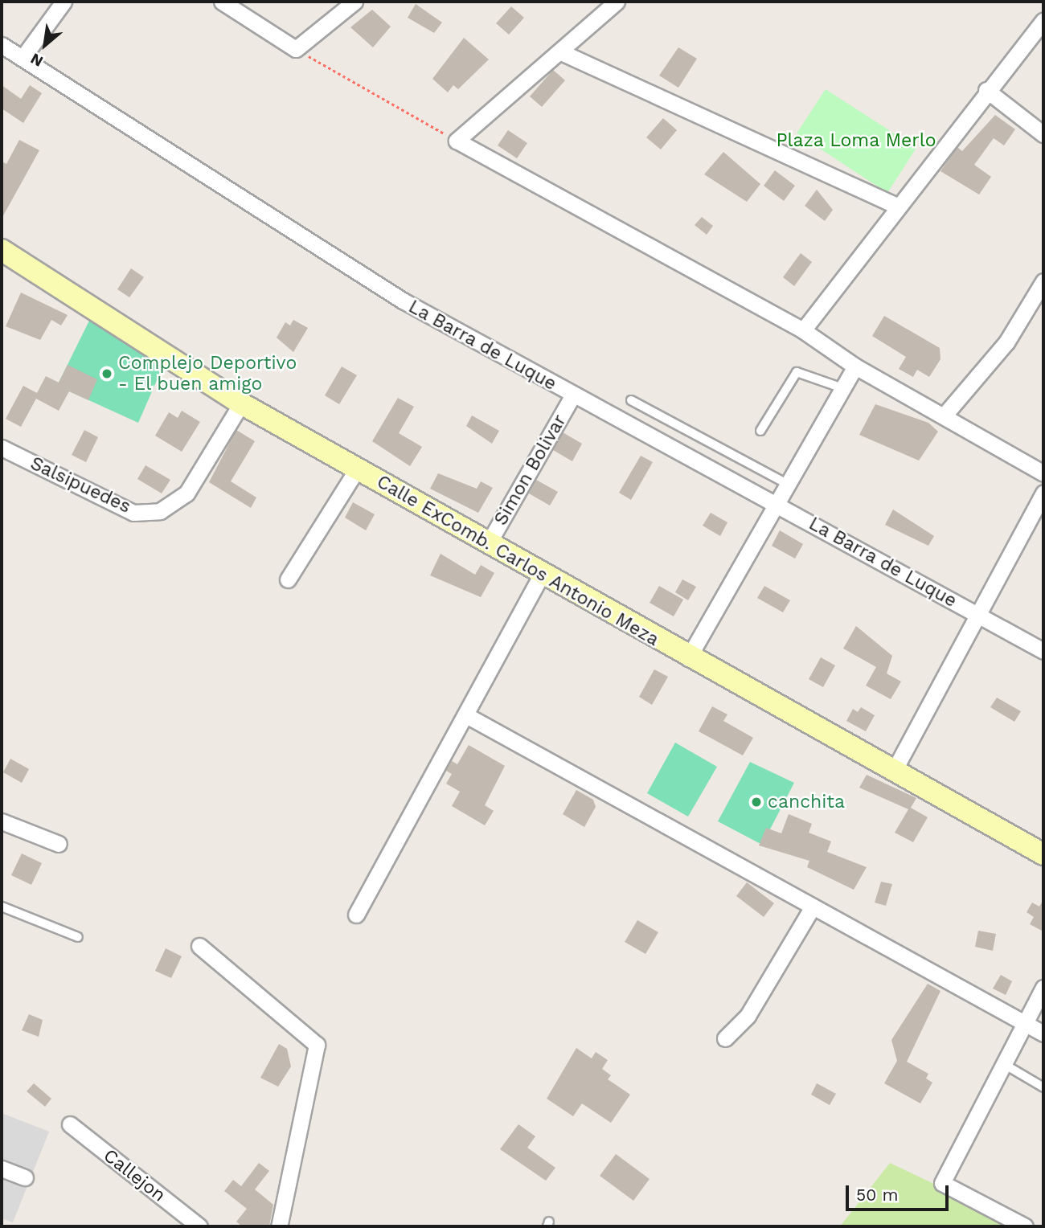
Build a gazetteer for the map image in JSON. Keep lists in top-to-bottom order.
{
  "streets": {
    "street": [
      "La Barra de Luque",
      "Simon Bolivar",
      "Salsipuedes",
      "Calle ExComb. Carlos Antonio Meza",
      "Callejon"
    ]
  },
  "crossings": [
    ["La Barra de Luque", "Simon Bolivar"],
    ["Simon Bolivar", "Calle ExComb. Carlos Antonio Meza"],
    ["Salsipuedes", "Calle ExComb. Carlos Antonio Meza"]
  ],
  "parks": ["Plaza Loma Merlo"],
  "places": ["Complejo Deportivo - El buen amigo", "canchita"],
  "scale_bar": "50 m",
  "north": "bottom left"
}
